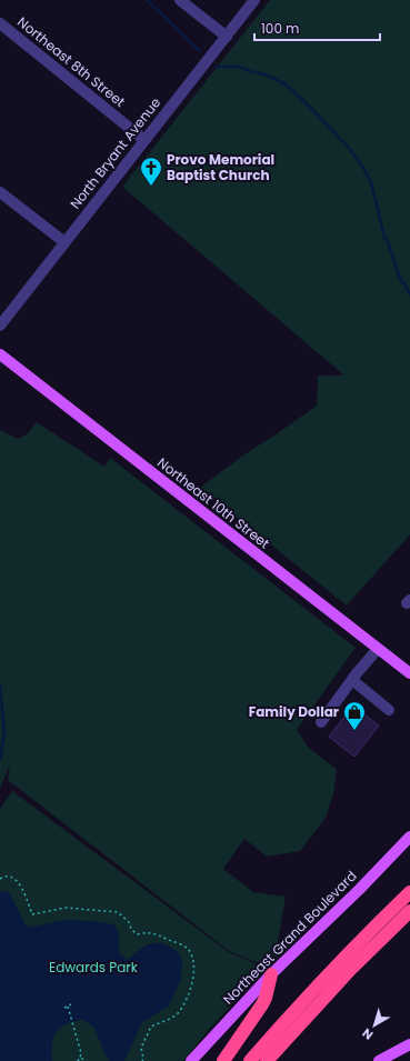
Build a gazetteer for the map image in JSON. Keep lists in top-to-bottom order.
{
  "streets": {
    "main road": ["Northeast 10th Street", "Northeast Grand Boulevard"],
    "street": ["Northeast 8th Street", "North Bryant Avenue"]
  },
  "crossings": [
    ["Northeast 8th Street", "North Bryant Avenue"]
  ],
  "parks": ["Edwards Park"],
  "places": {
    "church": ["Provo Memorial Baptist Church"],
    "shop": ["Family Dollar"]
  },
  "scale_bar": "100 m",
  "north": "bottom left"
}
